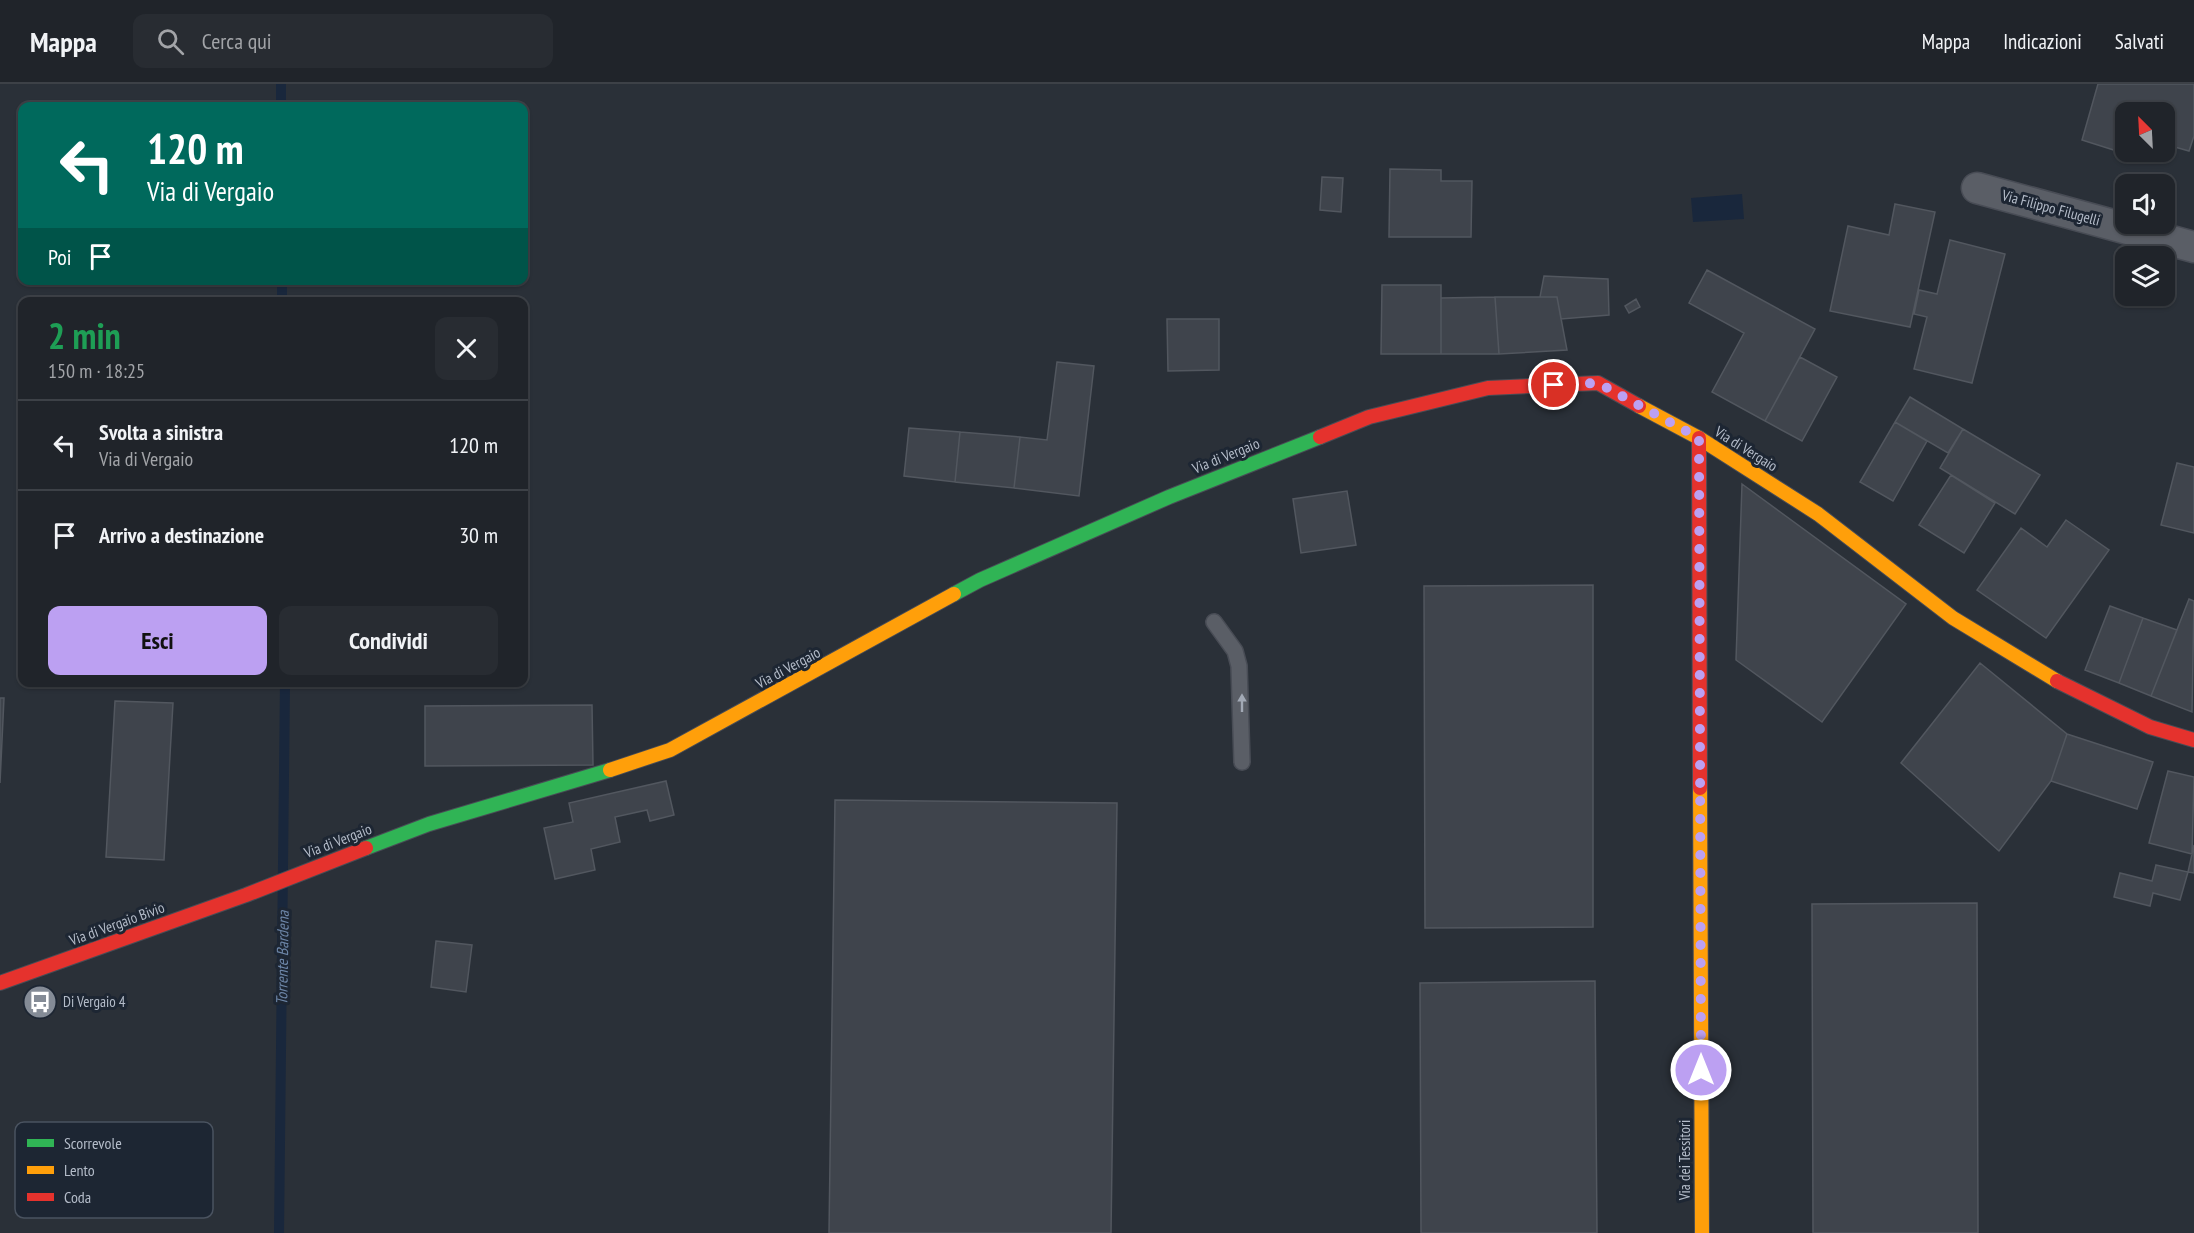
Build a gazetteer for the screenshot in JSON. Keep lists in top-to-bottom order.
{
  "streets": {
    "street": [
      "Via Filippo Filugelli",
      "Via di Vergaio",
      "Via di Vergaio Bivio",
      "Via dei Tessitori"
    ]
  },
  "crossings": [
    ["Via di Vergaio", "Via di Vergaio Bivio"],
    ["Via di Vergaio", "Via dei Tessitori"]
  ],
  "water": ["Torrente Bardena"],
  "places": {
    "bus stop": ["Di Vergaio 4"]
  },
  "legend": ["Scorrevole", "Lento", "Coda"],
  "north": "top left",
  "page": {
    "header": "Mappa",
    "search": "Cerca qui",
    "nav": ["Mappa", "Indicazioni", "Salvati"],
    "turn": ["120 m", "Via di Vergaio"],
    "then": "Poi",
    "heading": ["2 min", "150 m · 18:25"],
    "list": [
      {
        "name": "Svolta a sinistra",
        "note": "Via di Vergaio",
        "value": "120 m"
      },
      {
        "name": "Arrivo a destinazione",
        "value": "30 m"
      }
    ],
    "buttons": ["Esci", "Condividi"]
  }
}
